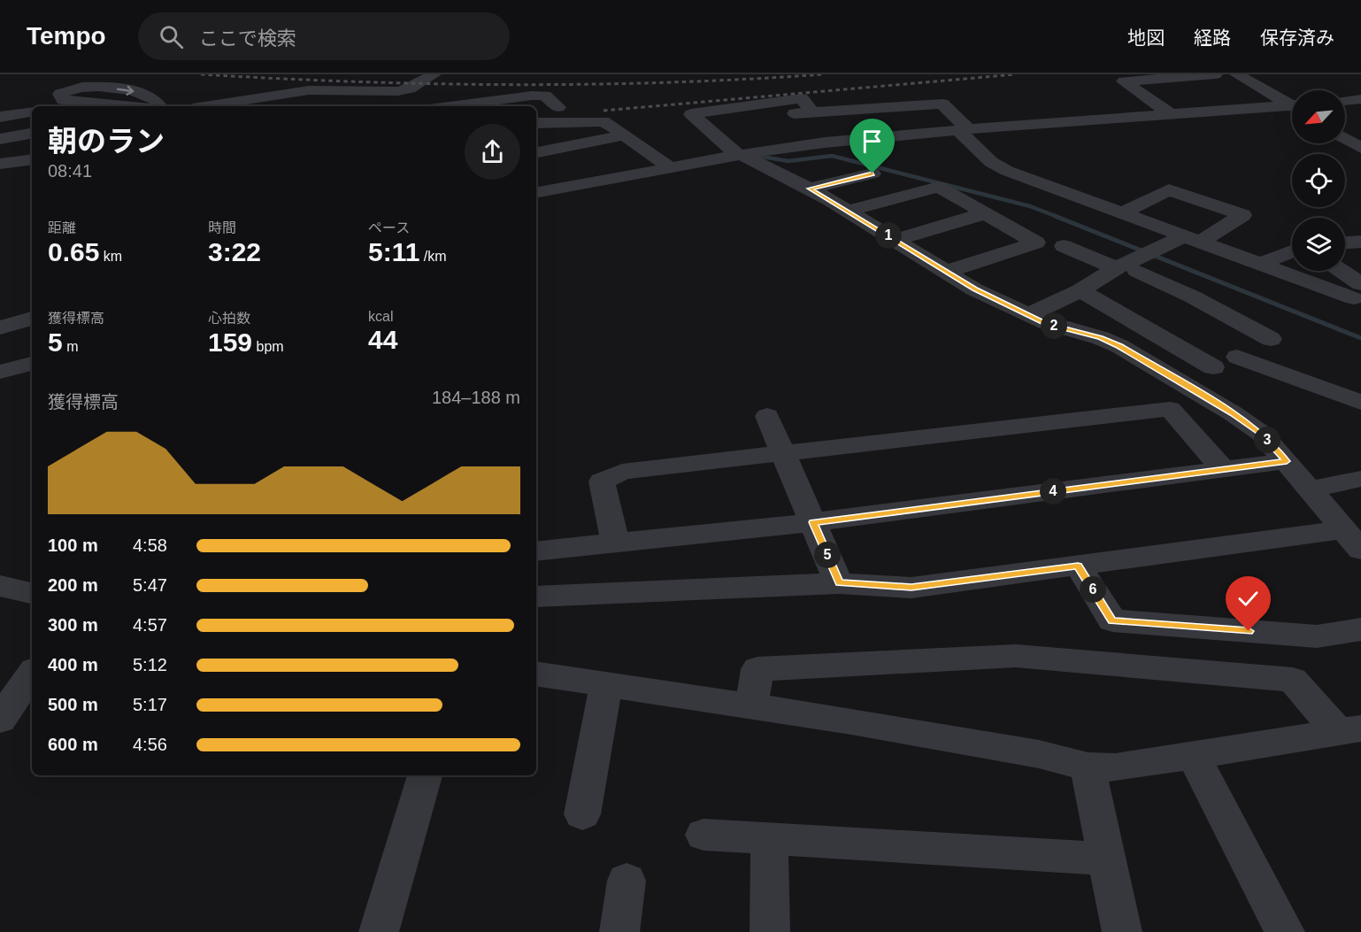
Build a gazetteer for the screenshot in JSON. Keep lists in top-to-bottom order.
{
  "north": "bottom left",
  "page": {
    "header": "Tempo",
    "search": "ここで検索",
    "nav": ["地図", "経路", "保存済み"],
    "heading": ["朝のラン", "08:41"],
    "stats": [
      ["距離", "0.65 km"],
      ["時間", "3:22"],
      ["ペース", "5:11 /km"],
      ["獲得標高", "5 m"],
      ["心拍数", "159 bpm"],
      ["kcal", "44"]
    ],
    "pins": [
      "1",
      "2",
      "3",
      "4",
      "5",
      "6"
    ],
    "chart": ["獲得標高", "184–188 m"],
    "list": [
      {
        "name": "100 m",
        "note": "4:58"
      },
      {
        "name": "200 m",
        "note": "5:47"
      },
      {
        "name": "300 m",
        "note": "4:57"
      },
      {
        "name": "400 m",
        "note": "5:12"
      },
      {
        "name": "500 m",
        "note": "5:17"
      },
      {
        "name": "600 m",
        "note": "4:56"
      }
    ]
  }
}
